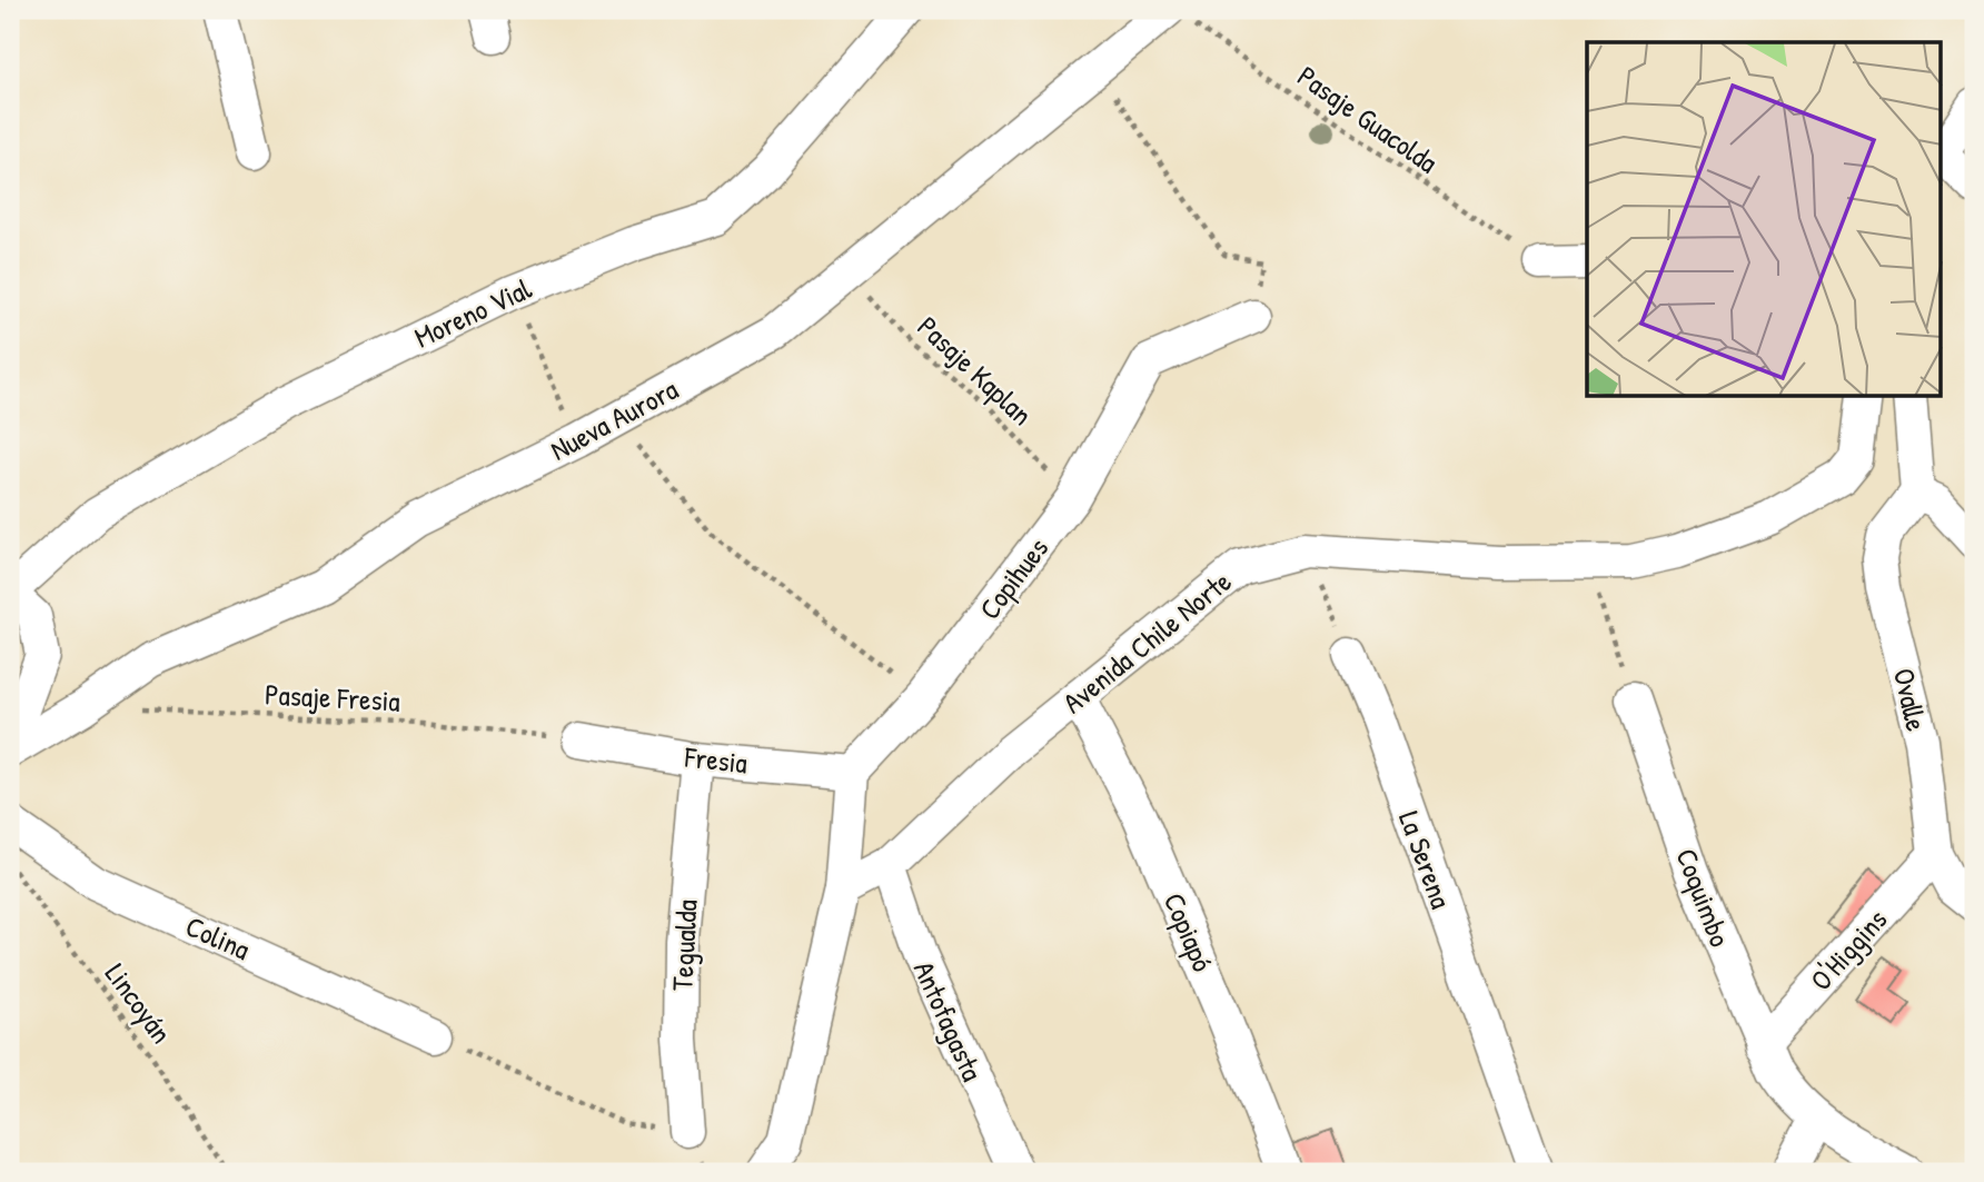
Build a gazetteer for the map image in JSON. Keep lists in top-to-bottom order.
{
  "streets": {
    "street": [
      "Moreno Vial",
      "Nueva Aurora",
      "Copihues",
      "Avenida Chile Norte",
      "Ovalle",
      "Fresia",
      "La Serena",
      "Coquimbo",
      "Copiapó",
      "Colina",
      "Tegualda",
      "O'Higgins",
      "Antofagasta"
    ],
    "path": [
      "Pasaje Guacolda",
      "Pasaje Kaplan",
      "Pasaje Fresia",
      "Lincoyán"
    ]
  },
  "crossings": [
    ["Pasaje Guacolda", "Nueva Aurora"],
    ["Pasaje Kaplan", "Nueva Aurora"],
    ["Pasaje Kaplan", "Copihues"],
    ["Nueva Aurora", "Pasaje Fresia"],
    ["Copihues", "Fresia"],
    ["Avenida Chile Norte", "Copiapó"],
    ["Avenida Chile Norte", "Antofagasta"],
    ["Pasaje Fresia", "Fresia"],
    ["Ovalle", "O'Higgins"],
    ["Fresia", "Tegualda"],
    ["Coquimbo", "O'Higgins"]
  ]
}
